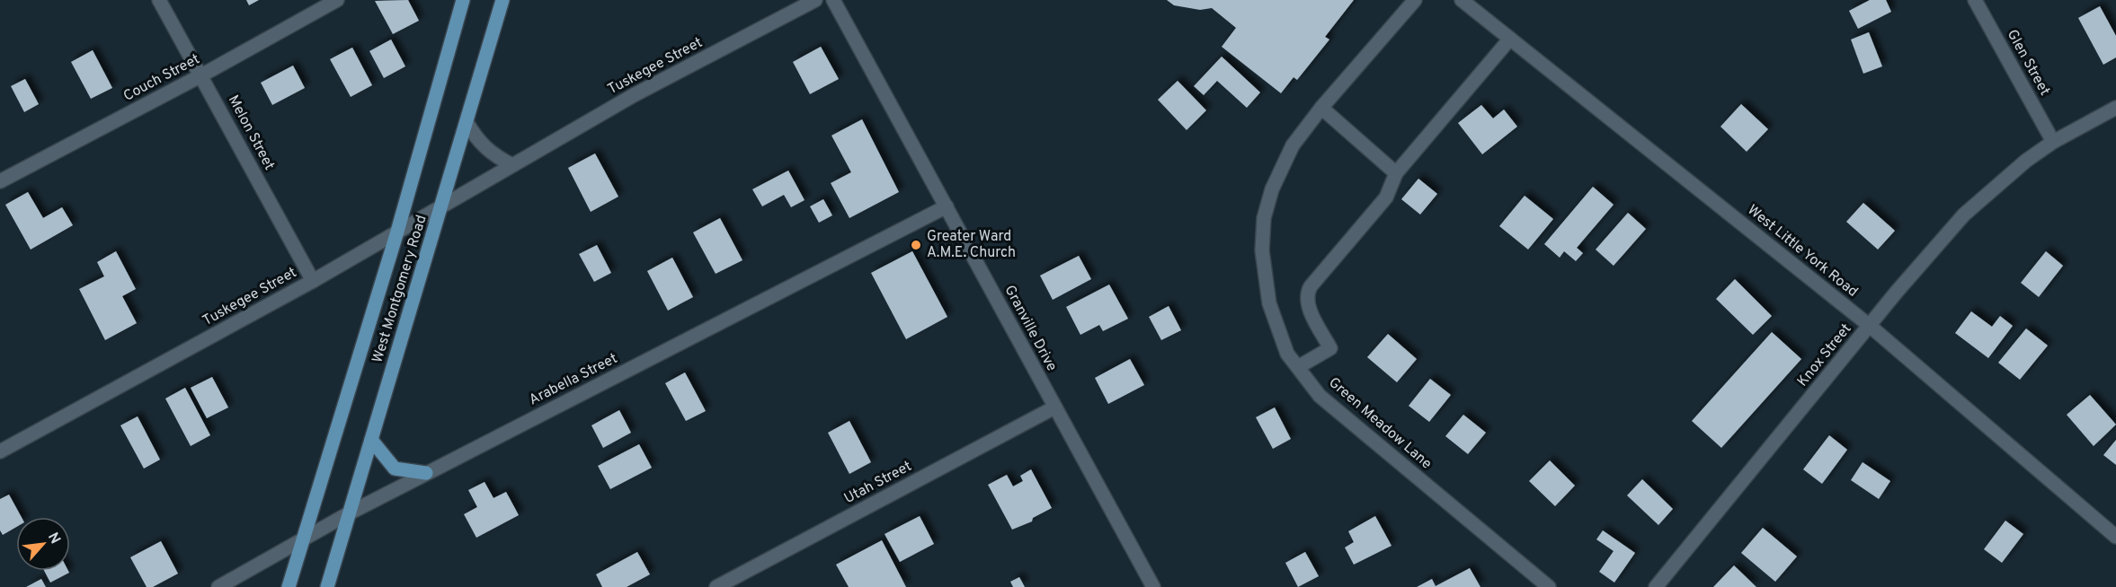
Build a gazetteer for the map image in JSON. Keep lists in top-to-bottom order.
{
  "streets": {
    "main road": ["West Montgomery Road"],
    "street": [
      "Glen Street",
      "Tuskegee Street",
      "Couch Street",
      "Melon Street",
      "West Little York Road",
      "Granville Drive",
      "Knox Street",
      "Arabella Street",
      "Green Meadow Lane",
      "Utah Street"
    ]
  },
  "crossings": [
    ["Glen Street", "Knox Street"],
    ["Tuskegee Street", "Melon Street"],
    ["Tuskegee Street", "West Montgomery Road"],
    ["Couch Street", "Melon Street"],
    ["West Little York Road", "Knox Street"],
    ["West Montgomery Road", "Arabella Street"],
    ["Granville Drive", "Arabella Street"],
    ["Granville Drive", "Utah Street"]
  ],
  "places": ["Greater Ward A.M.E. Church"],
  "north": "top right"
}
